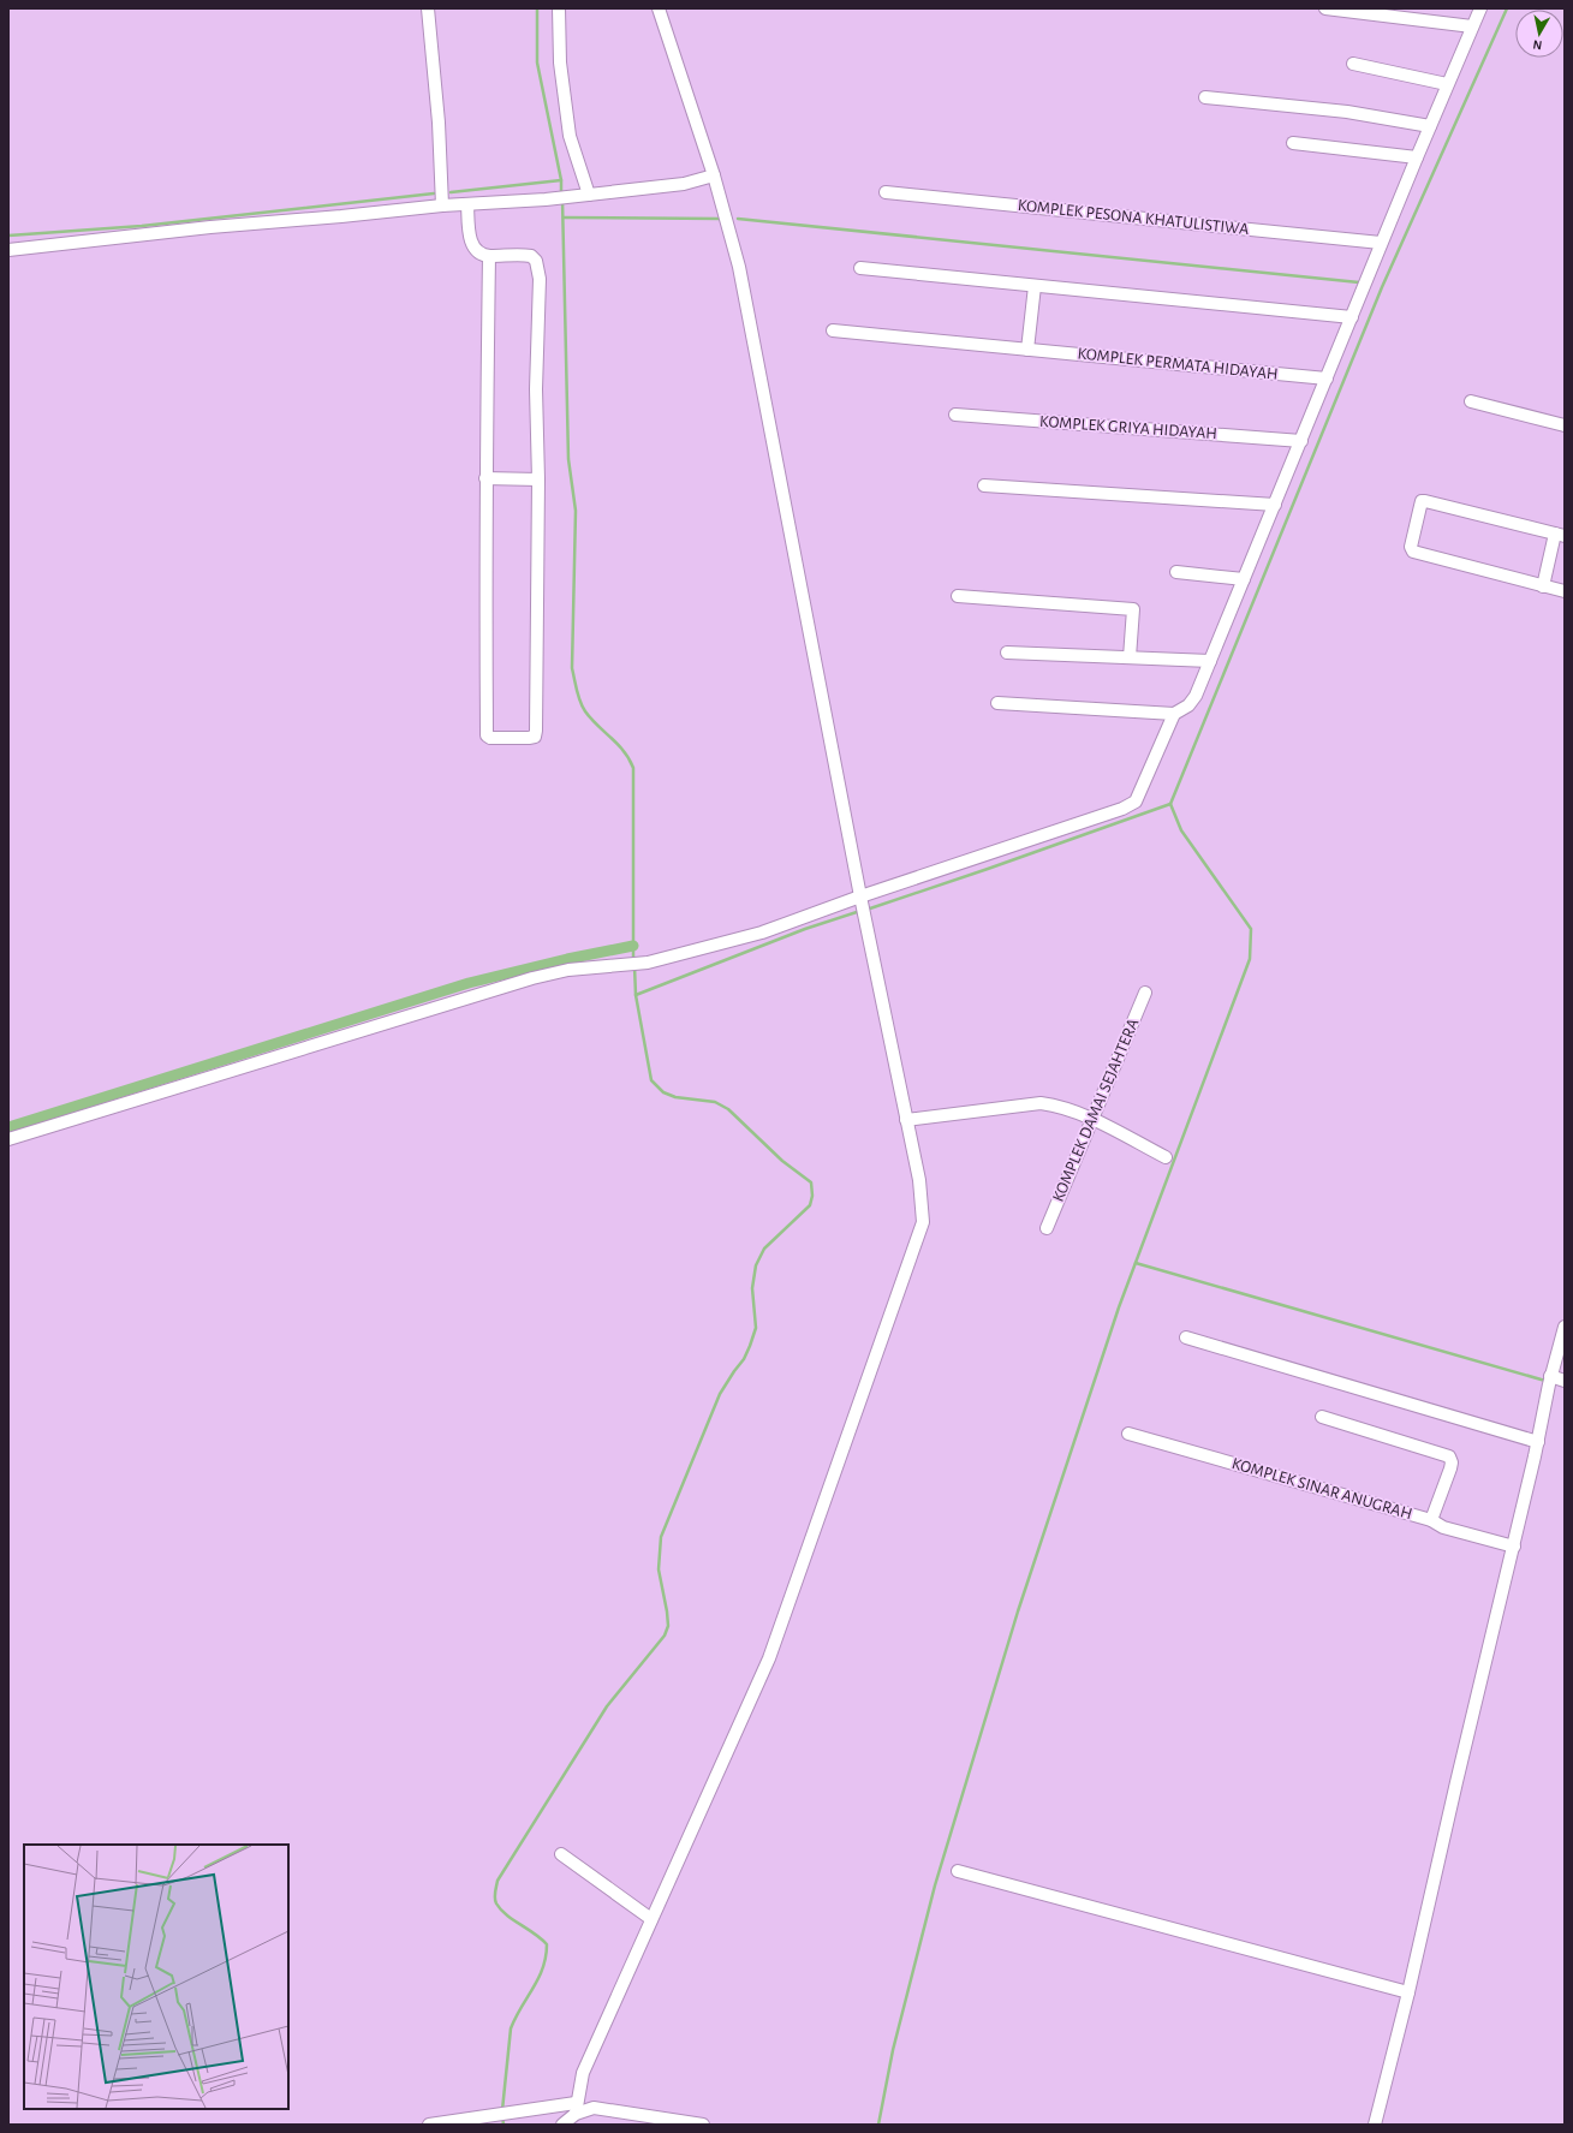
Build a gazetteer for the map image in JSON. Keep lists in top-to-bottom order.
{
  "streets": {
    "street": [
      "KOMPLEK PESONA KHATULISTIWA",
      "KOMPLEK PERMATA HIDAYAH",
      "KOMPLEK GRIYA HIDAYAH",
      "KOMPLEK DAMAI SEJAHTERA",
      "KOMPLEK SINAR ANUGRAH"
    ]
  },
  "north": "bottom"
}
